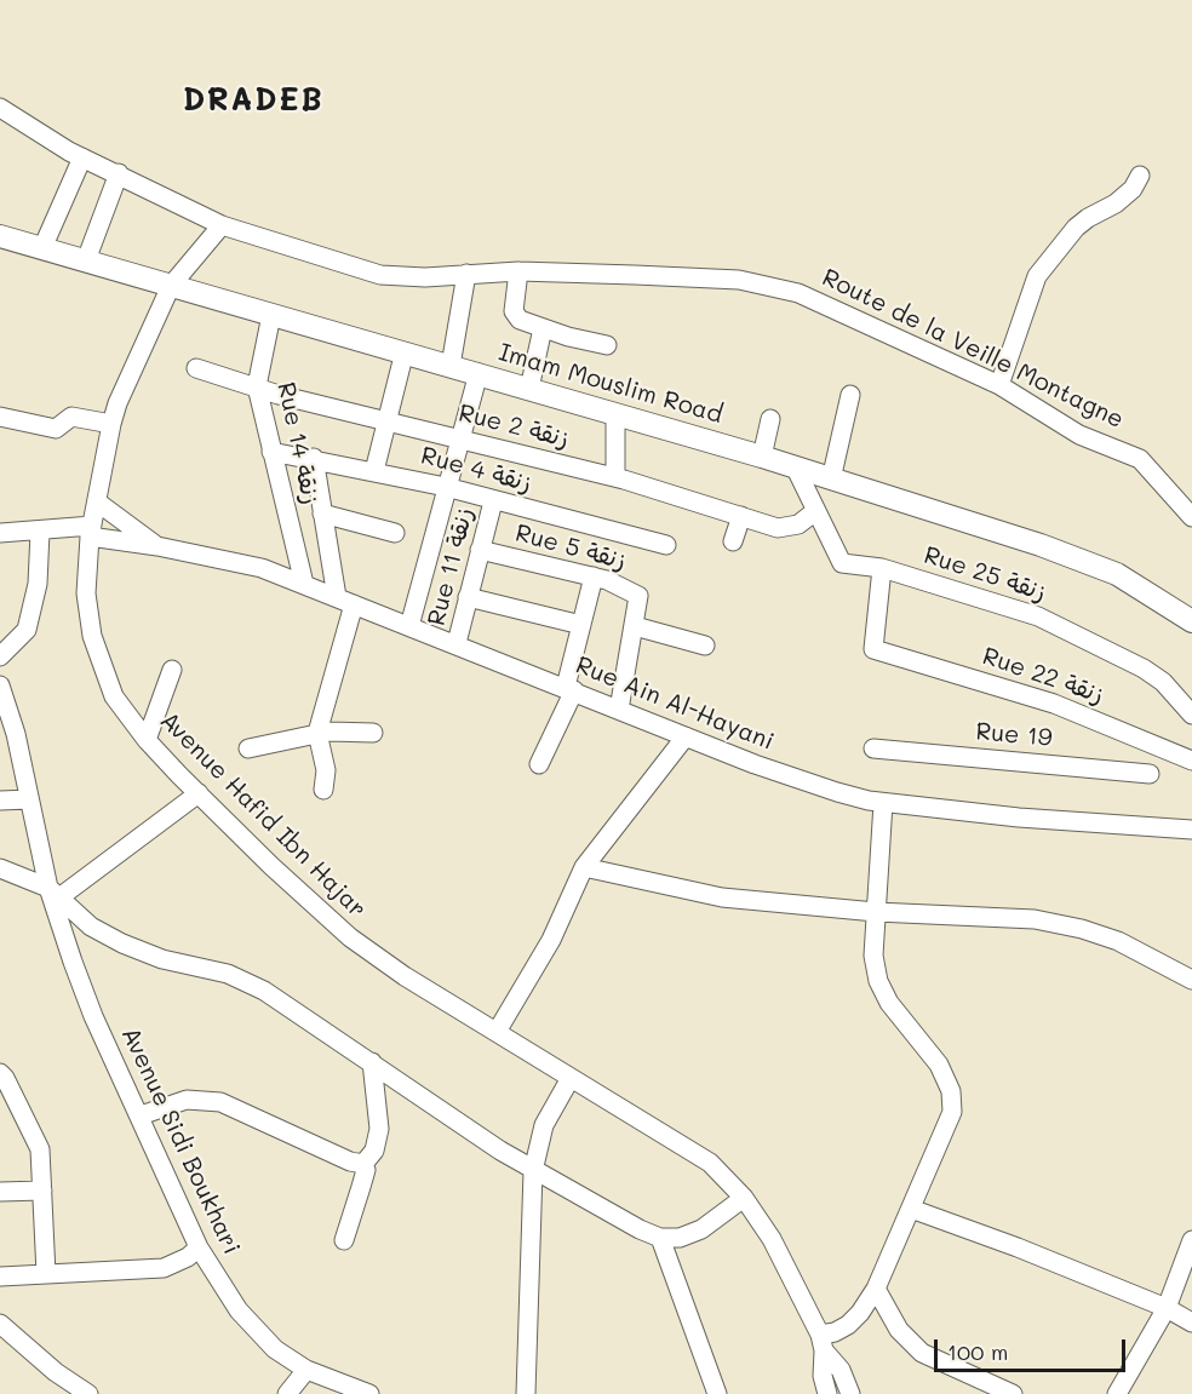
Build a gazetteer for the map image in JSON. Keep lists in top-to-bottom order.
{
  "streets": {
    "main road": ["Imam Mouslim Road"],
    "street": [
      "Route de la Veille Montagne",
      "Rue 2 زنقة",
      "Rue 14 زنقة",
      "Rue 4 زنقة",
      "Rue 5 زنقة",
      "Rue 11 زنقة",
      "Rue 25 زنقة",
      "Rue 22 زنقة",
      "Rue Ain Al-Hayani",
      "Rue 19",
      "Avenue Hafid Ibn Hajar",
      "Avenue Sidi Boukhari"
    ]
  },
  "crossings": [
    ["Route de la Veille Montagne", "Avenue Hafid Ibn Hajar"],
    ["Imam Mouslim Road", "Rue 14 زنقة"],
    ["Imam Mouslim Road", "Rue 25 زنقة"],
    ["Imam Mouslim Road", "Avenue Hafid Ibn Hajar"],
    ["Rue 2 زنقة", "Rue 14 زنقة"],
    ["Rue 2 زنقة", "Rue 25 زنقة"],
    ["Rue 14 زنقة", "Rue 4 زنقة"],
    ["Rue 14 زنقة", "Rue Ain Al-Hayani"],
    ["Rue 4 زنقة", "Rue 11 زنقة"],
    ["Rue 5 زنقة", "Rue 11 زنقة"],
    ["Rue 11 زنقة", "Rue Ain Al-Hayani"],
    ["Rue 25 زنقة", "Rue 22 زنقة"],
    ["Rue Ain Al-Hayani", "Avenue Hafid Ibn Hajar"]
  ],
  "districts": ["DRADEB"],
  "scale_bar": "100 m"
}
